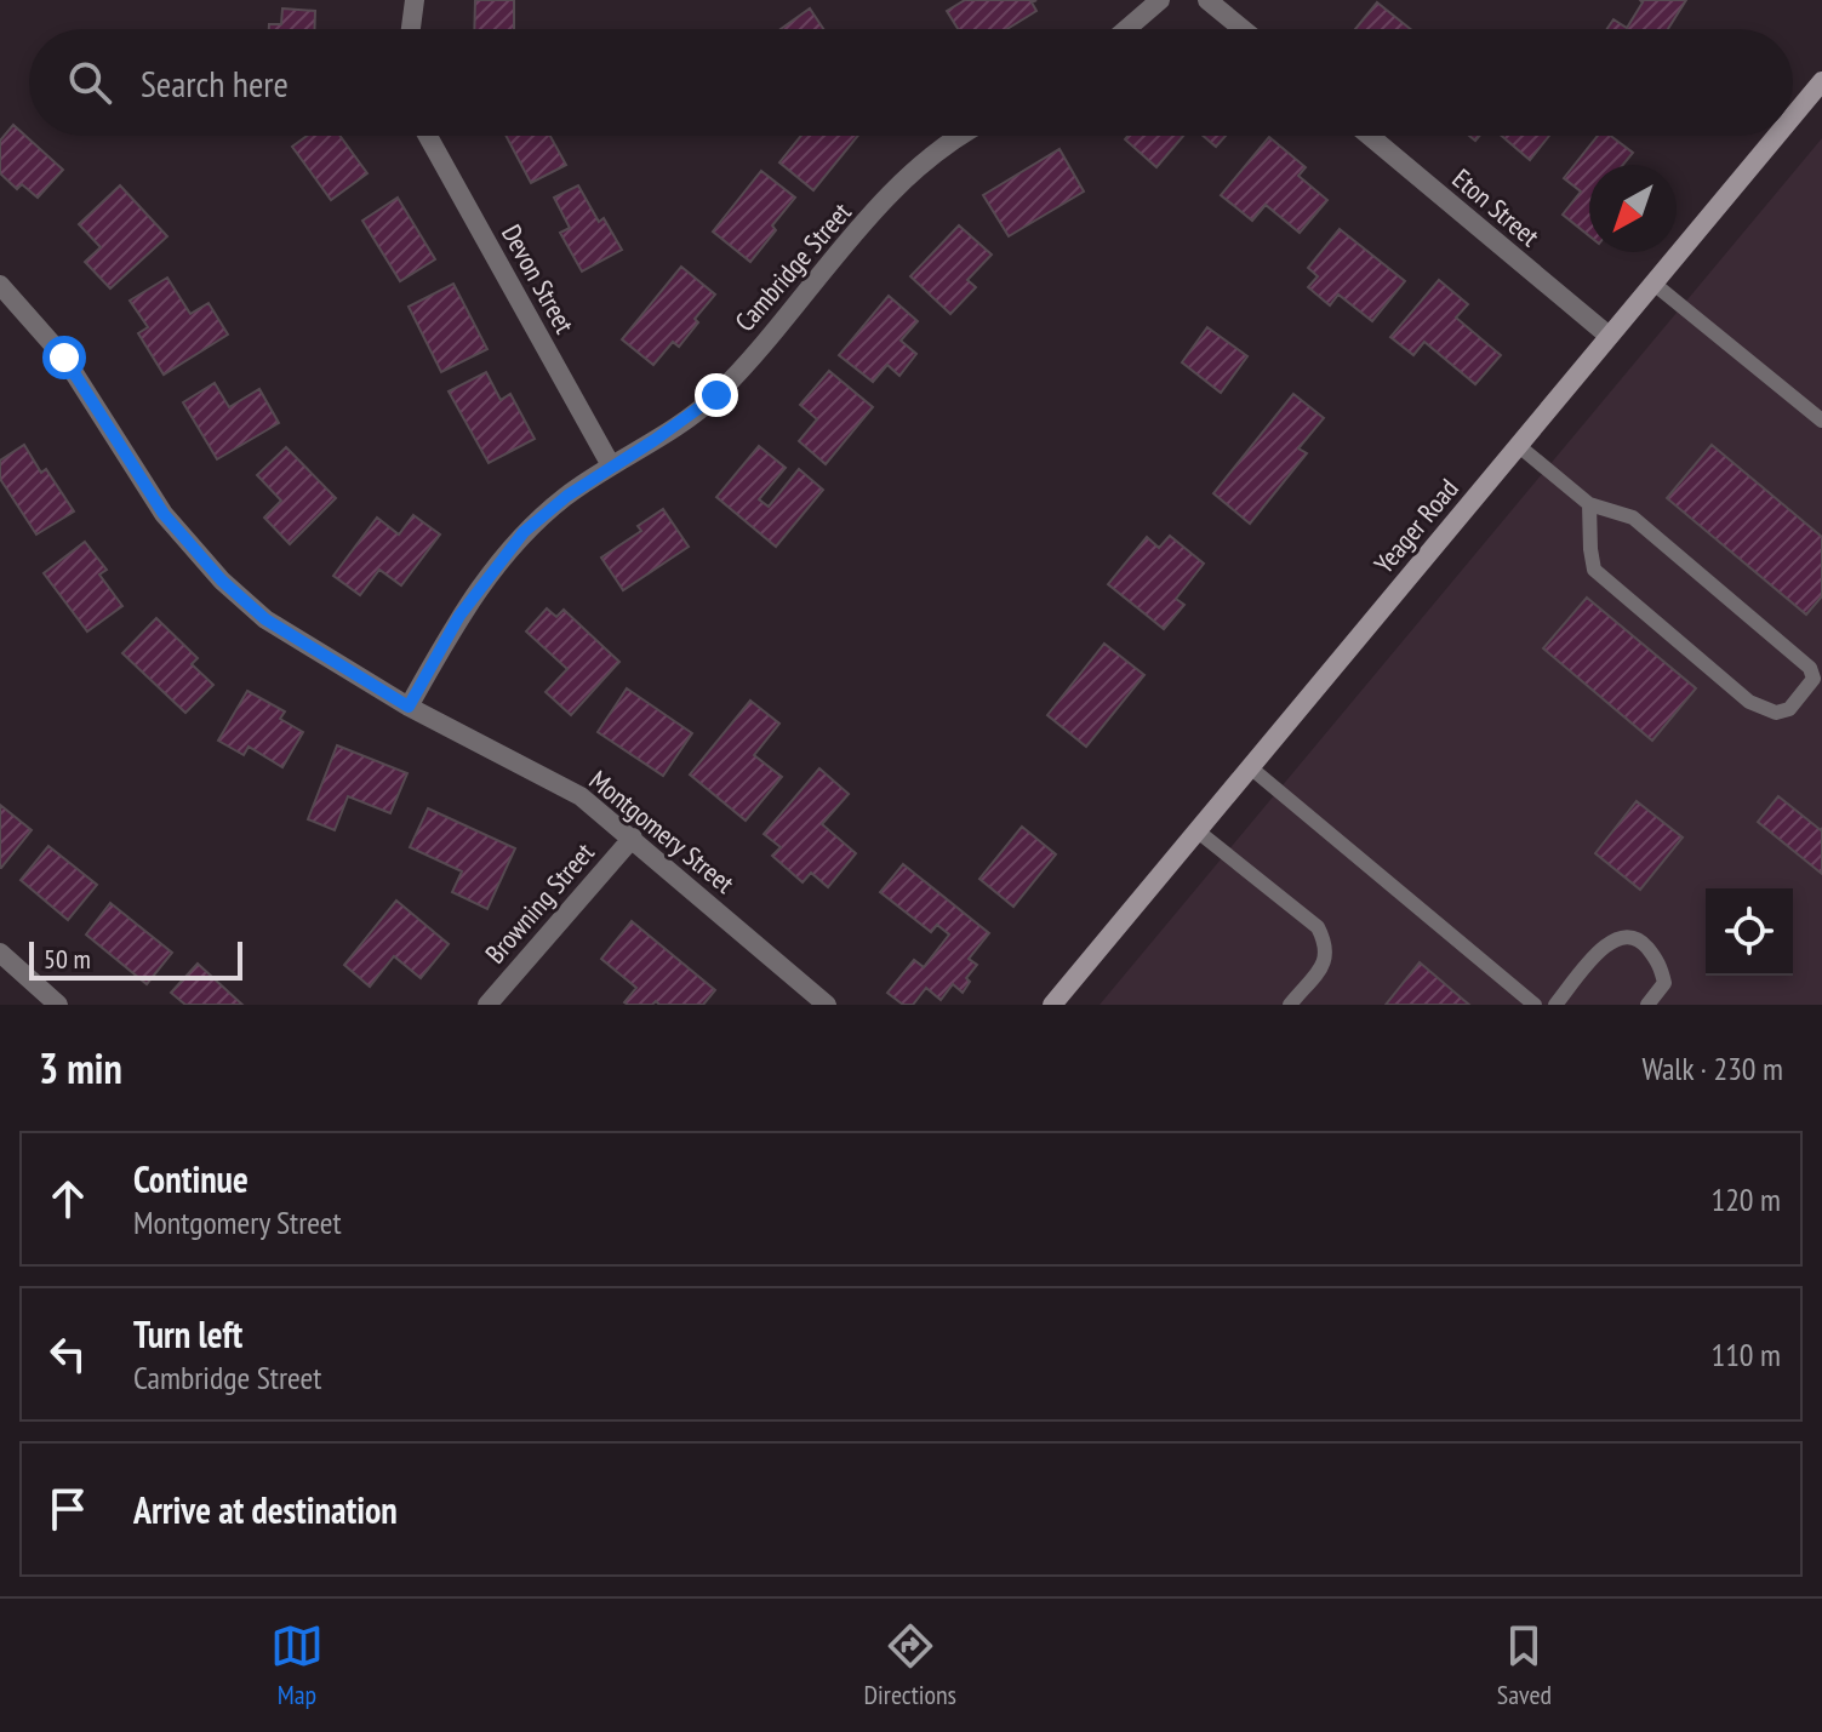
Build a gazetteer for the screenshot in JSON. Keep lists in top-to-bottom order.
{
  "streets": {
    "street": [
      "Eton Street",
      "Cambridge Street",
      "Devon Street",
      "Yeager Road",
      "Montgomery Street",
      "Browning Street"
    ]
  },
  "crossings": [
    ["Eton Street", "Yeager Road"],
    ["Cambridge Street", "Devon Street"],
    ["Cambridge Street", "Montgomery Street"],
    ["Montgomery Street", "Browning Street"]
  ],
  "scale_bar": "50 m",
  "north": "bottom left",
  "page": {
    "search": "Search here",
    "scale": "50 m",
    "heading": ["3 min", "Walk · 230 m"],
    "list": [
      ["Continue", "Montgomery Street", "120 m"],
      ["Turn left", "Cambridge Street", "110 m"],
      "Arrive at destination"
    ],
    "nav": ["Map", "Directions", "Saved"]
  }
}
